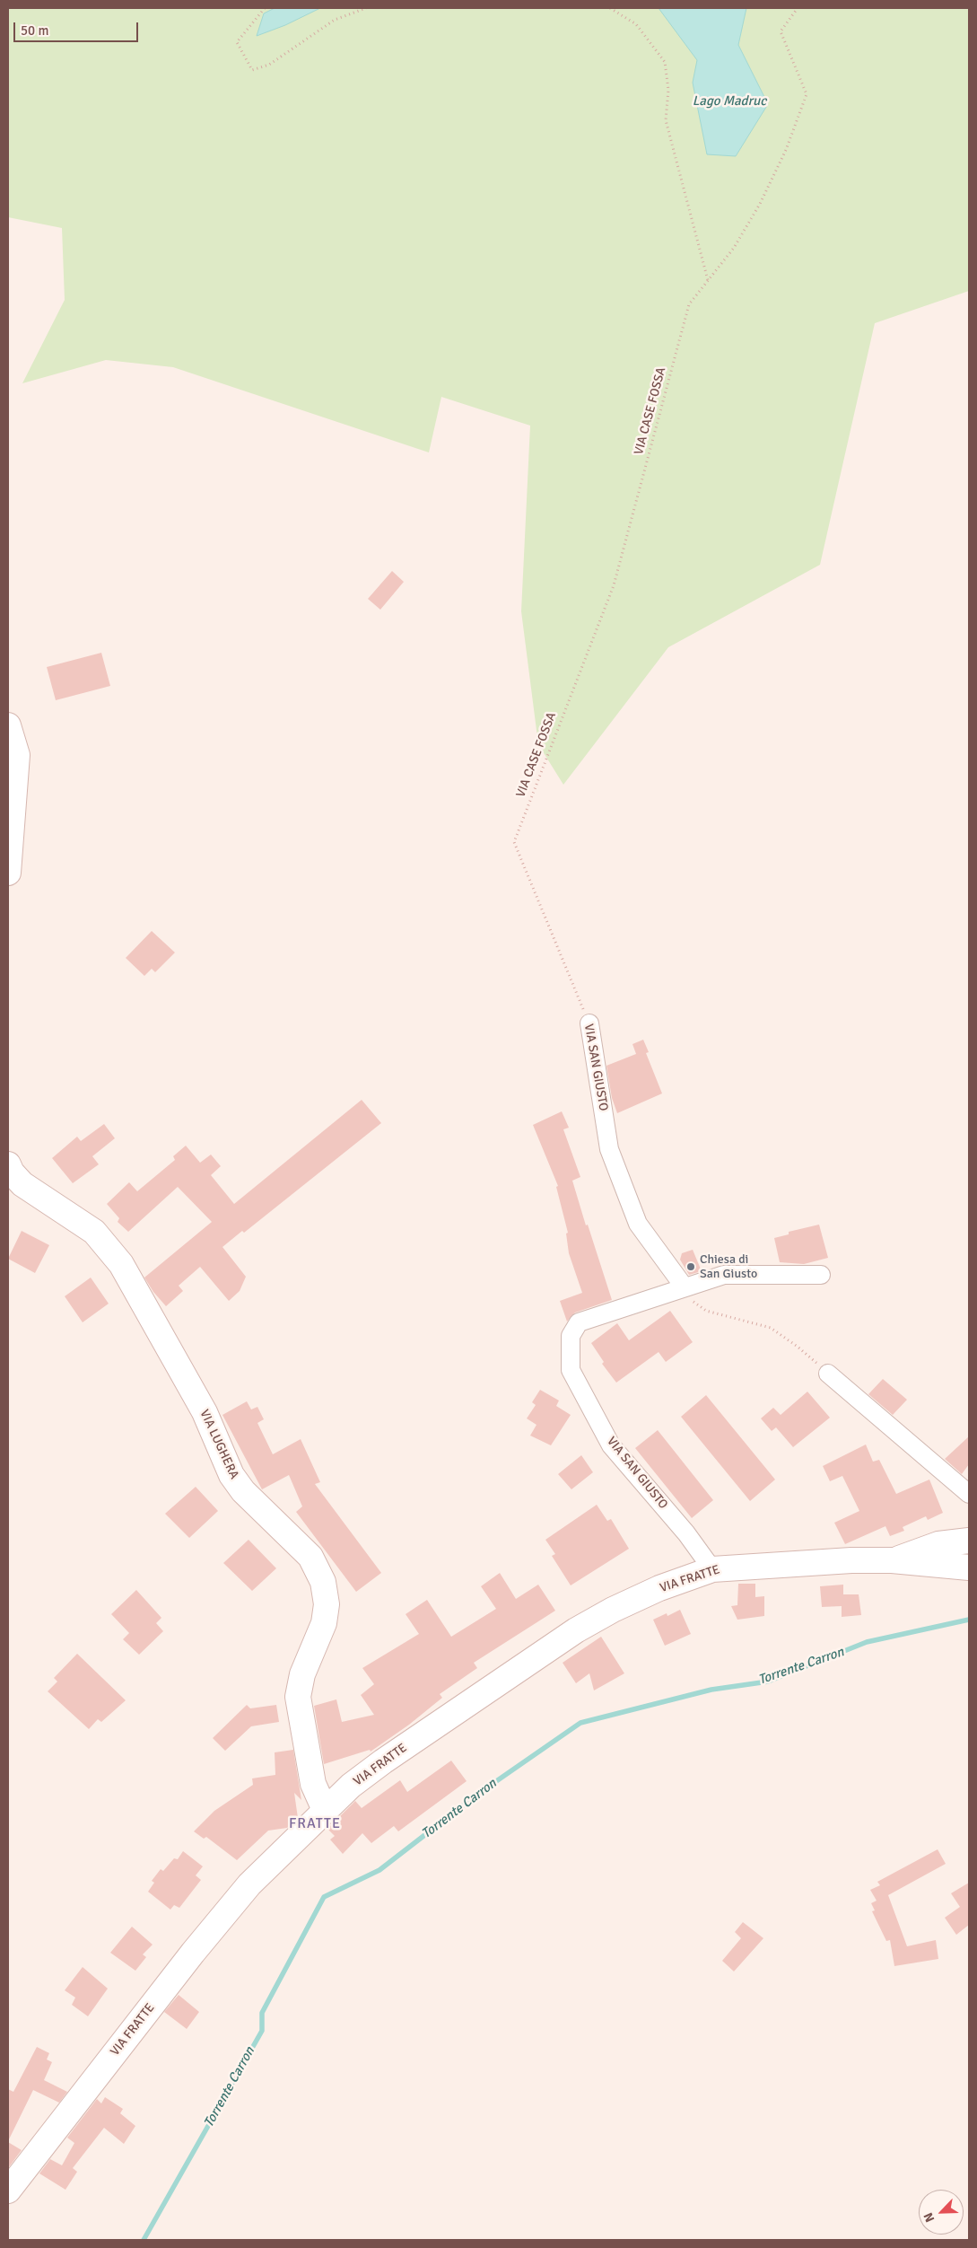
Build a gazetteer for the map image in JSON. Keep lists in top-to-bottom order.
{
  "streets": {
    "main road": ["VIA LUGHERA", "VIA FRATTE"],
    "street": ["VIA SAN GIUSTO"],
    "path": ["VIA CASE FOSSA"]
  },
  "crossings": [
    ["VIA CASE FOSSA", "VIA SAN GIUSTO"],
    ["VIA SAN GIUSTO", "VIA FRATTE"],
    ["VIA LUGHERA", "VIA FRATTE"]
  ],
  "districts": ["FRATTE"],
  "water": ["Lago Madruc", "Torrente Carron"],
  "places": ["Chiesa di San Giusto"],
  "scale_bar": "50 m",
  "north": "bottom left"
}
